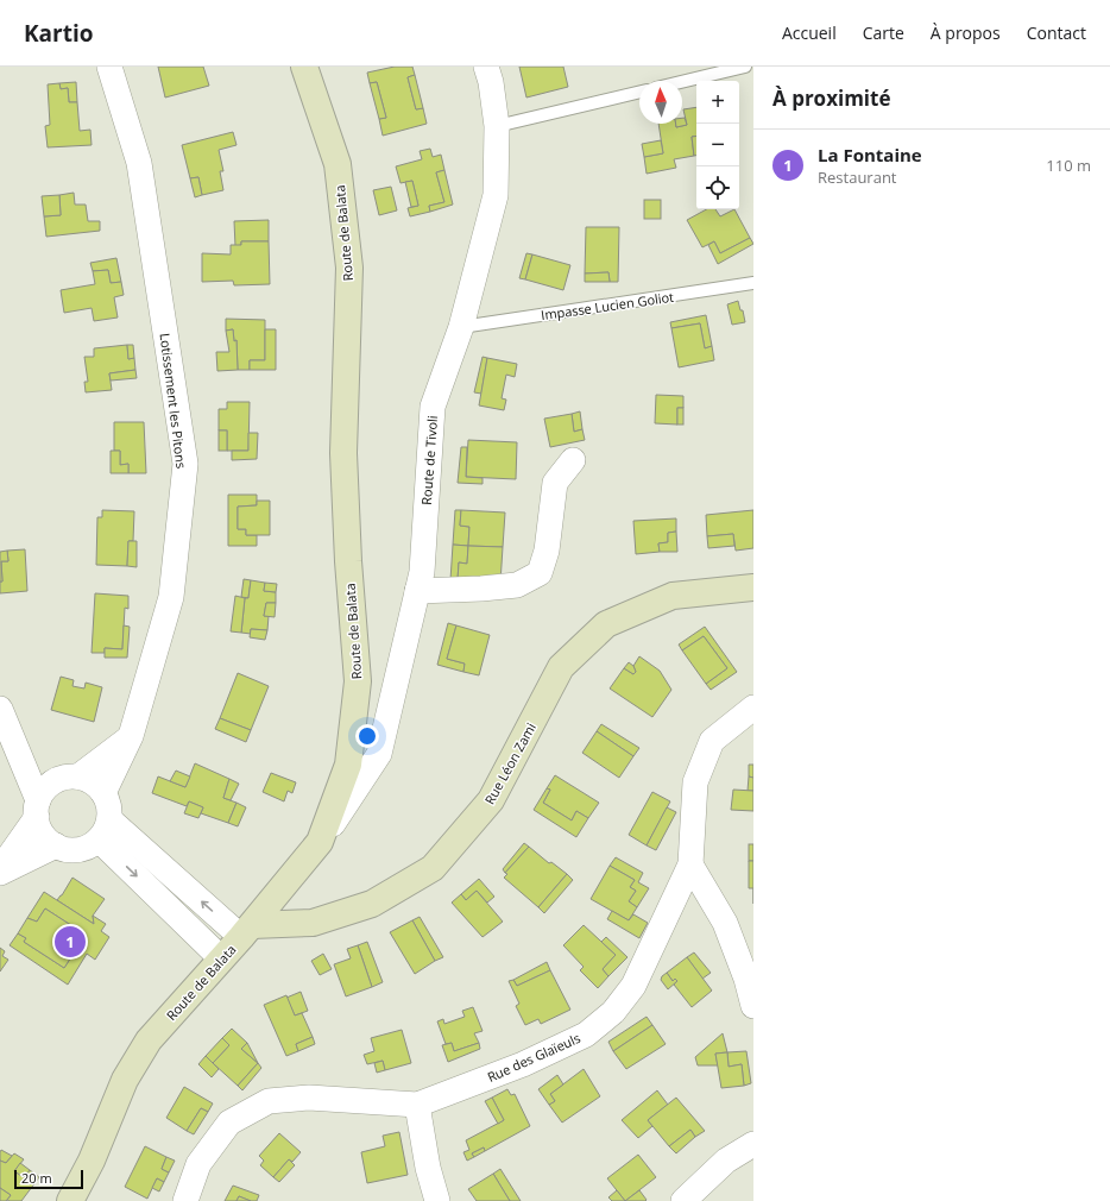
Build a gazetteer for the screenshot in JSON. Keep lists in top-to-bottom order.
{
  "streets": {
    "main road": ["Route de Balata", "Rue Léon Zami"],
    "street": ["Lotissement les Pitons", "Route de Tivoli", "Rue des Glaïeuls"],
    "lane": ["Impasse Lucien Goliot"]
  },
  "crossings": [
    ["Route de Balata", "Route de Tivoli"],
    ["Route de Balata", "Rue Léon Zami"],
    ["Impasse Lucien Goliot", "Route de Tivoli"]
  ],
  "scale_bar": "20 m",
  "north": "top",
  "page": {
    "header": "Kartio",
    "nav": [
      "Accueil",
      "Carte",
      "À propos",
      "Contact"
    ],
    "heading": "À proximité",
    "map_buttons": ["+", "−"],
    "list": [
      {
        "mark": "1",
        "name": "La Fontaine",
        "note": "Restaurant",
        "value": "110 m"
      }
    ],
    "pins": "1",
    "scale": "20 m"
  }
}
